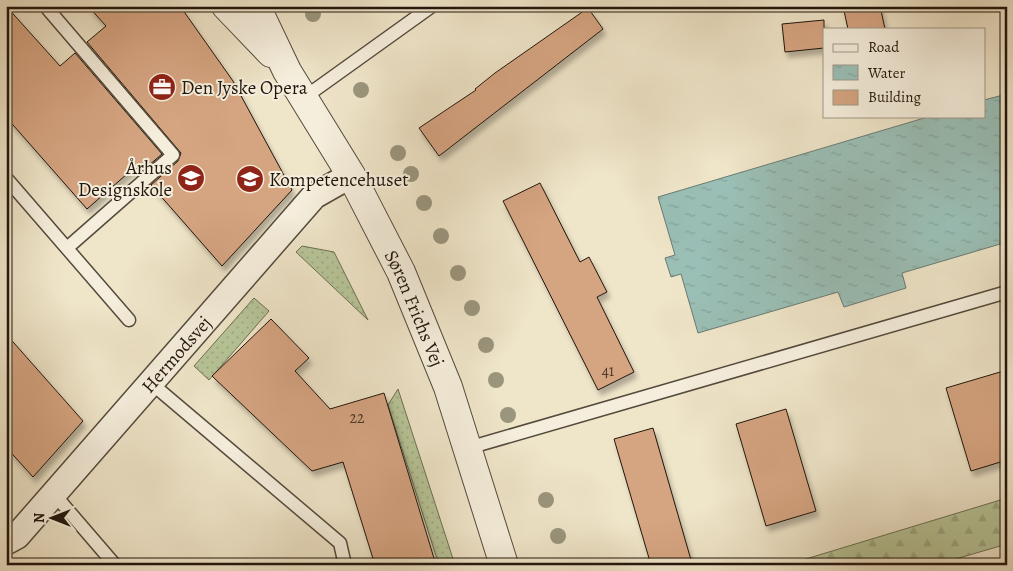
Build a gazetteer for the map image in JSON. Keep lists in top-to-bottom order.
{
  "streets": {
    "street": ["Søren Frichs Vej", "Hermodsvej"]
  },
  "crossings": [
    ["Søren Frichs Vej", "Hermodsvej"]
  ],
  "places": {
    "office": ["Den Jyske Opera"],
    "school or university": ["Århus Designskole", "Kompetencehuset"]
  },
  "house_numbers": ["41", "22"],
  "legend": ["Road", "Water", "Building"],
  "north": "left"
}
